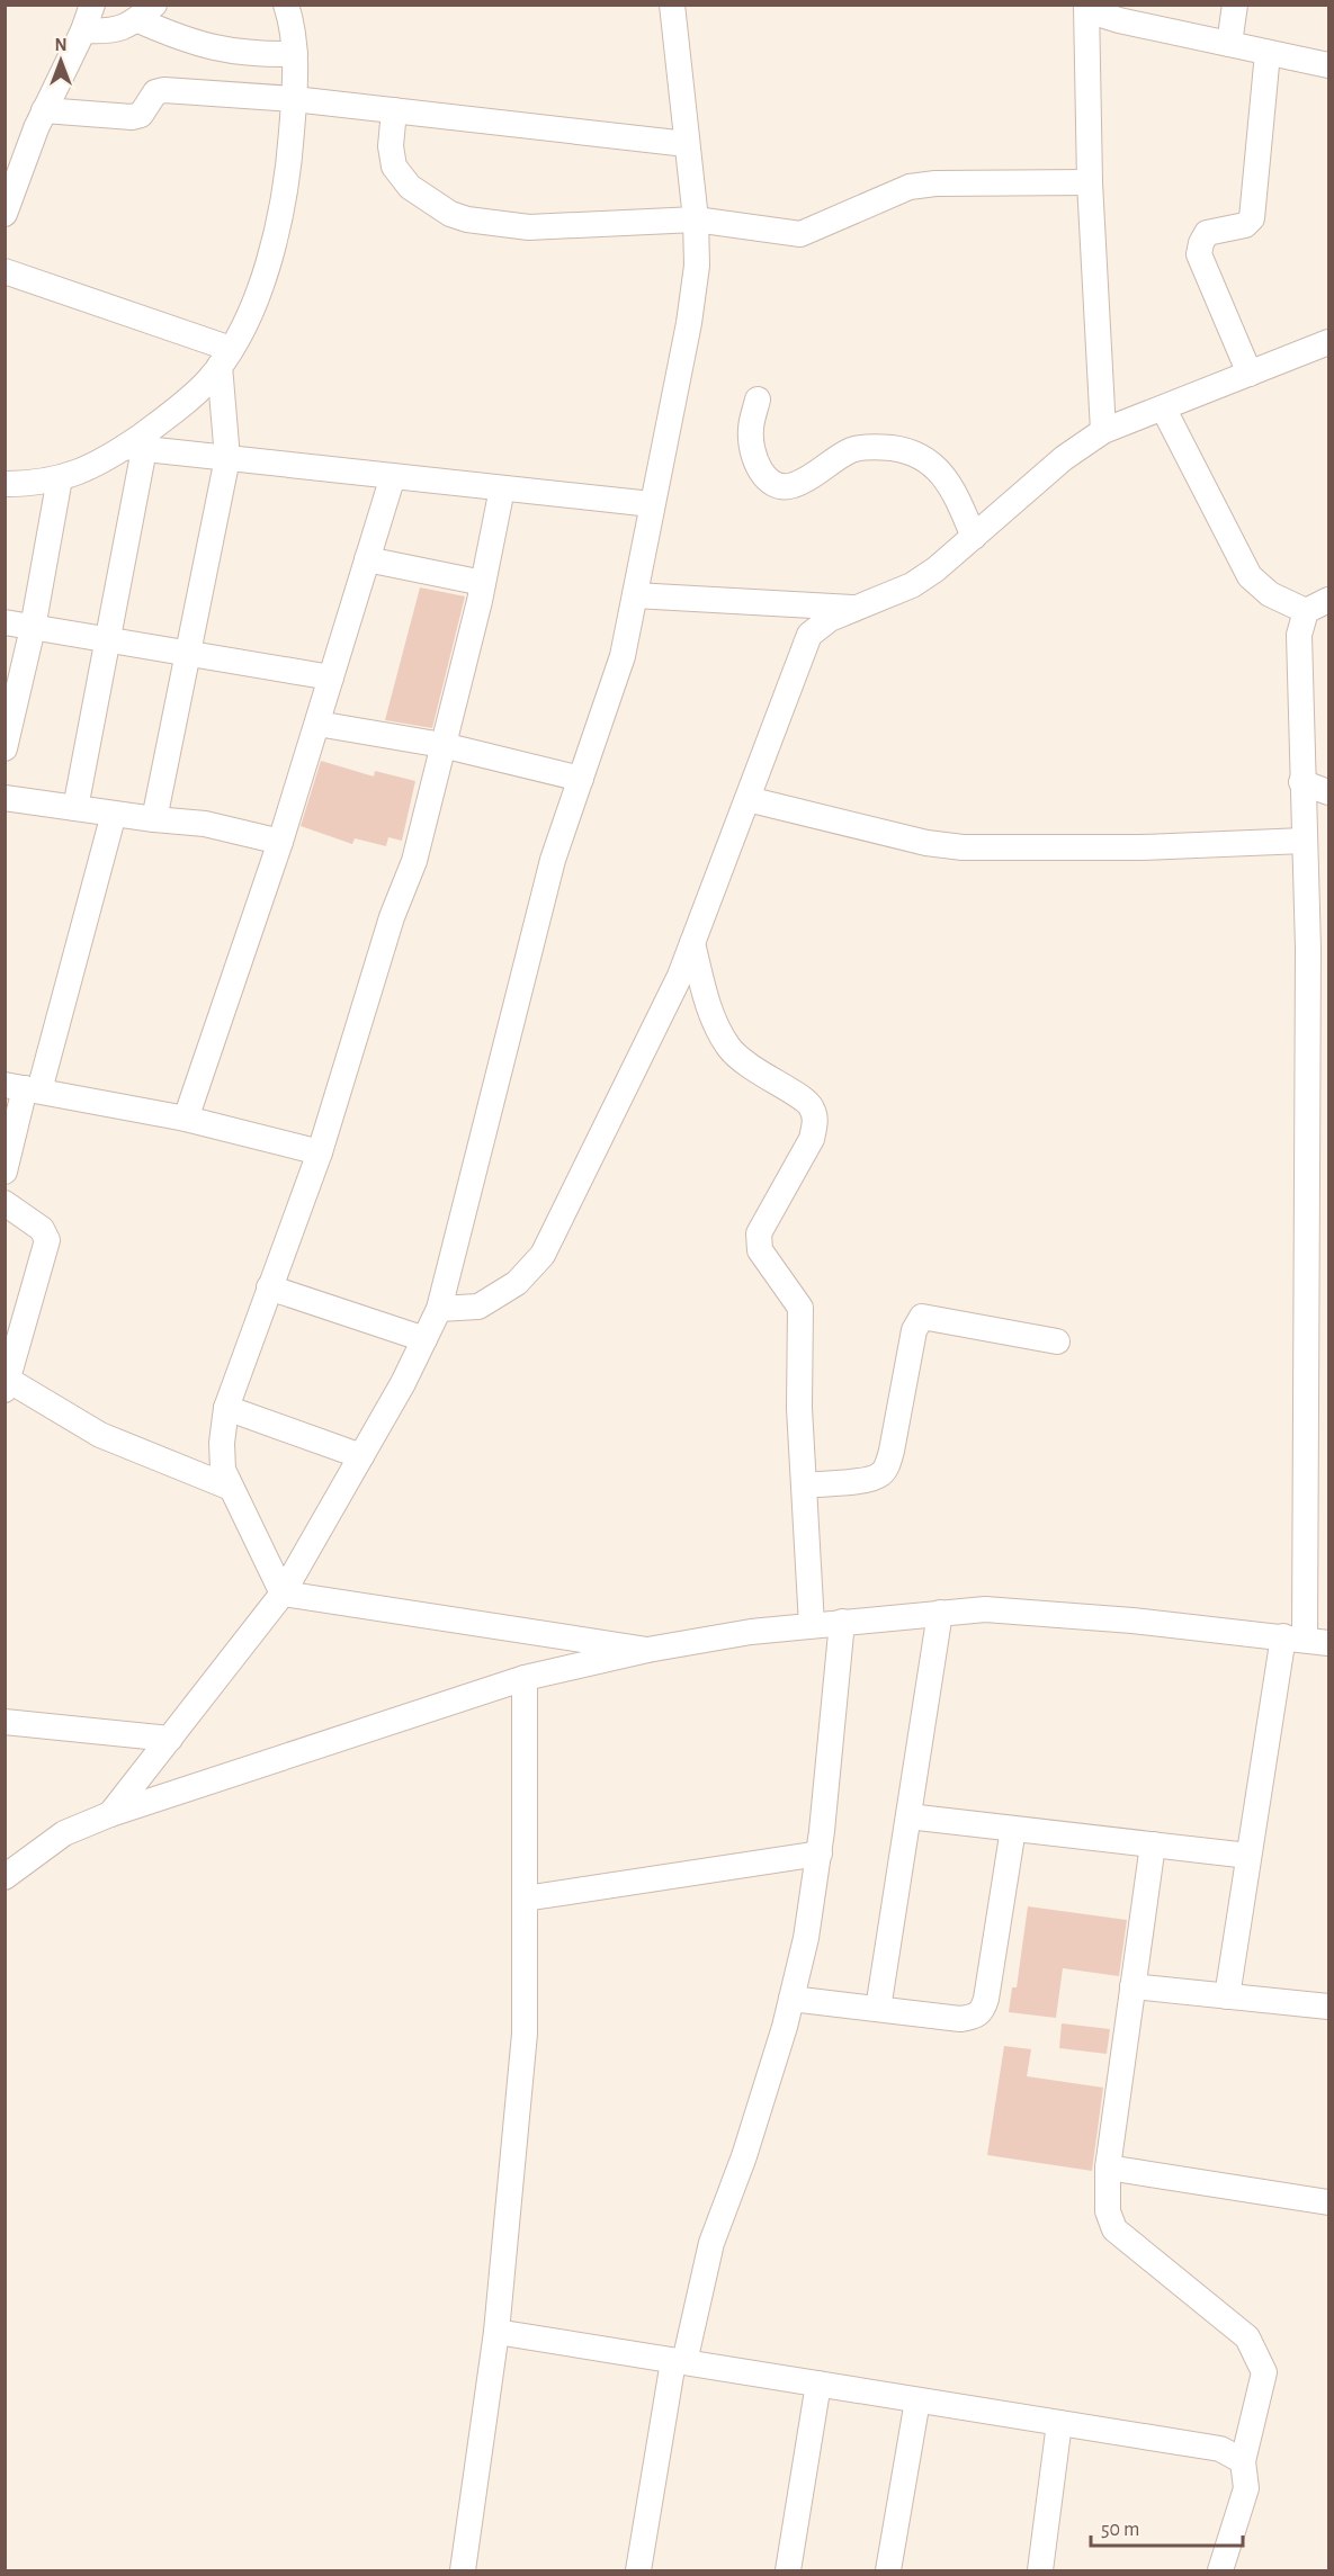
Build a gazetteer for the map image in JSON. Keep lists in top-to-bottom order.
{
  "scale_bar": "50 m",
  "north": "top"
}
